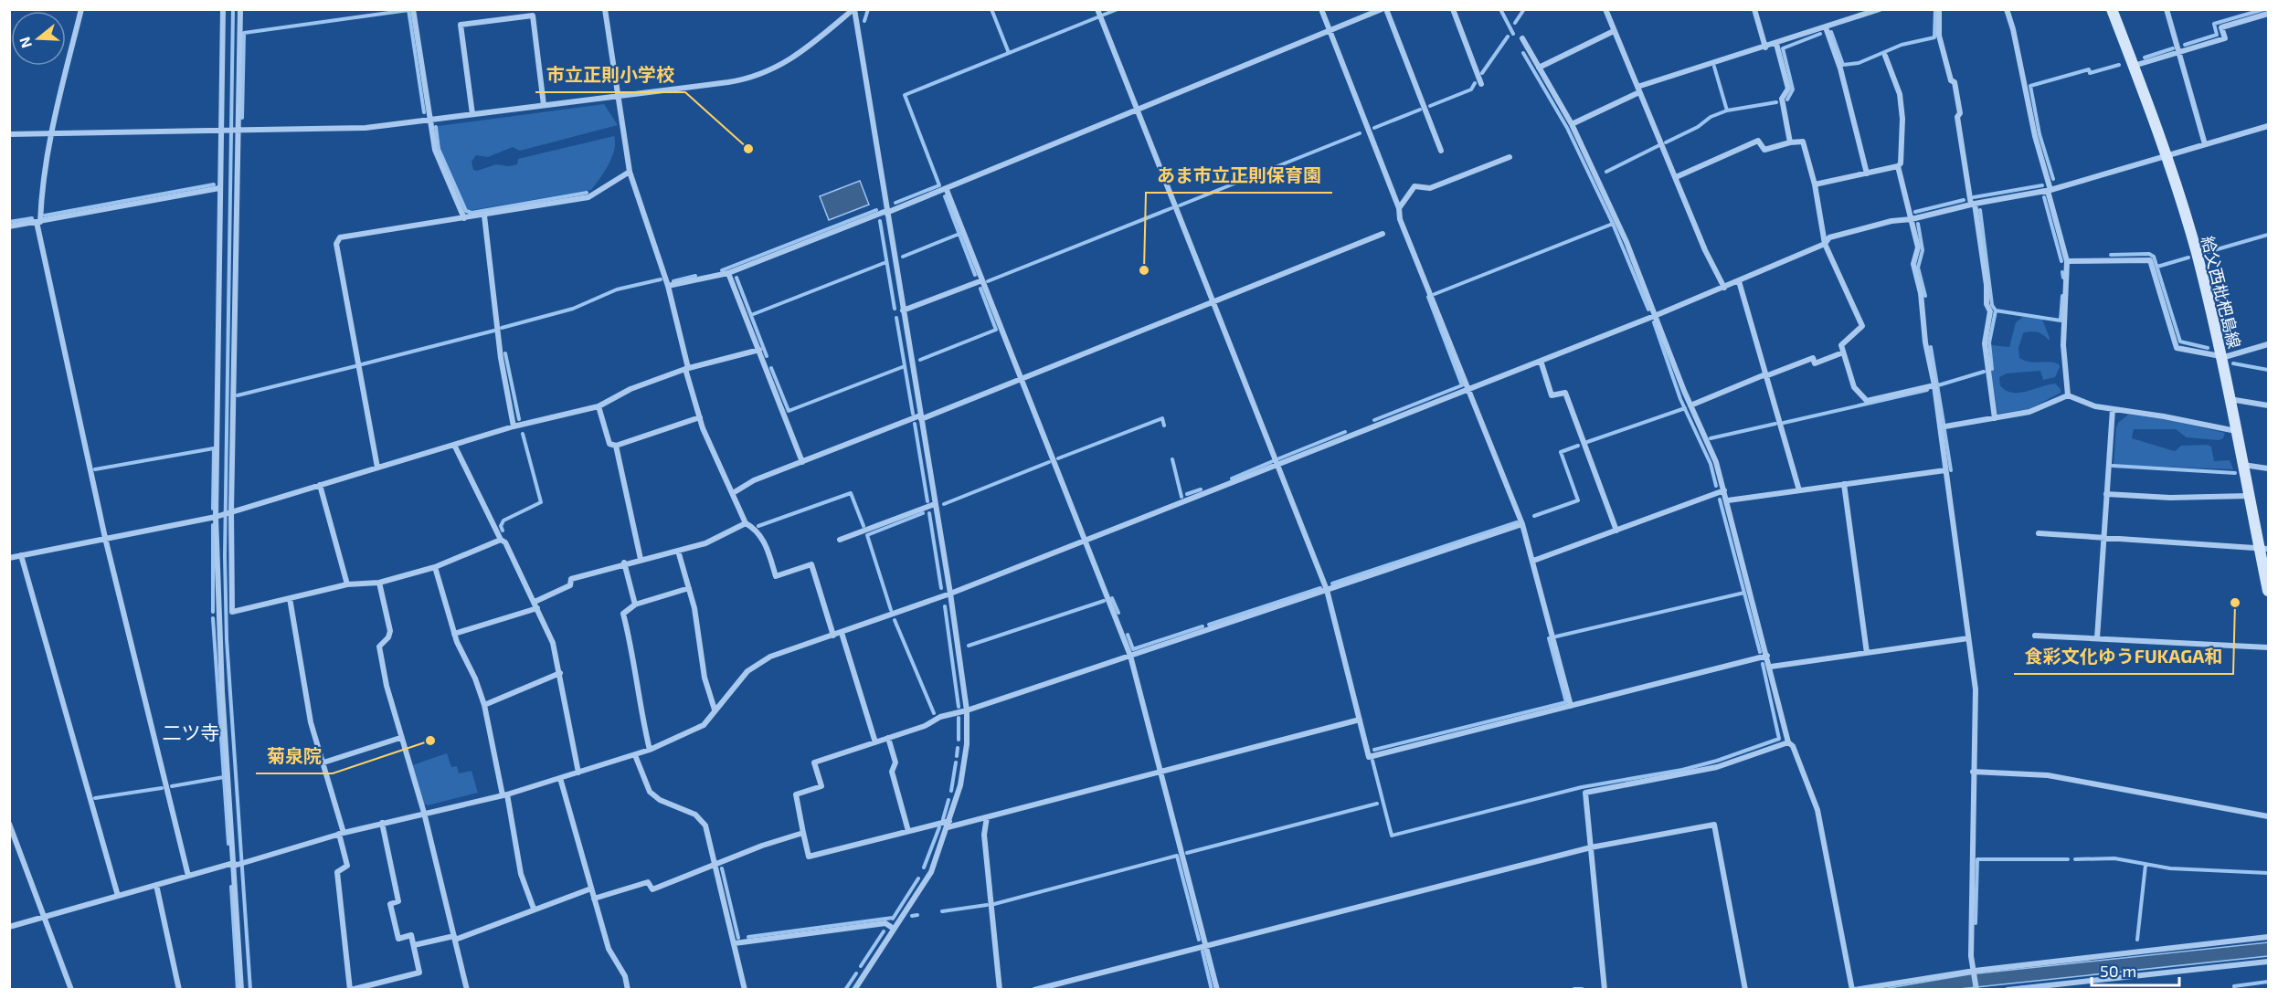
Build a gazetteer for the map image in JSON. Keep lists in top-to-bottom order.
{
  "streets": {
    "main road": ["給父西枇杷島線"]
  },
  "districts": ["二ツ寺"],
  "places": [
    "市立正則小学校",
    "あま市立正則保育園",
    "食彩文化ゆうFUKAGA和",
    "菊泉院"
  ],
  "scale_bar": "50 m",
  "north": "left"
}
